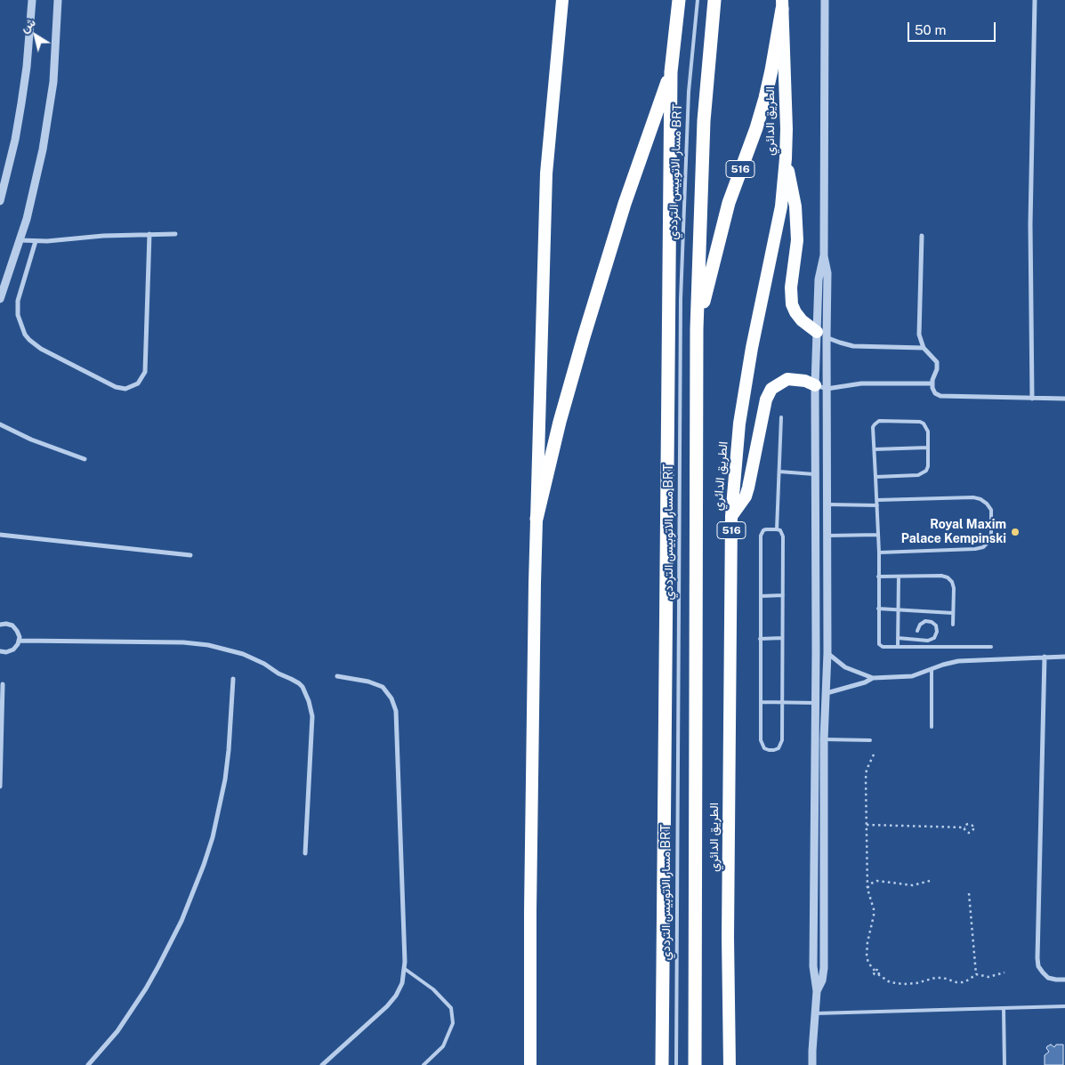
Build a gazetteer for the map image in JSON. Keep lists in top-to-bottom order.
{
  "streets": {
    "highway": ["الطريق الدائري", "516"],
    "lane": ["مسار الاتوبيس الترددي BRT"]
  },
  "crossings": [
    ["الطريق الدائري", "516"]
  ],
  "places": ["Royal Maxim Palace Kempinski"],
  "scale_bar": "50 m",
  "north": "top left"
}
